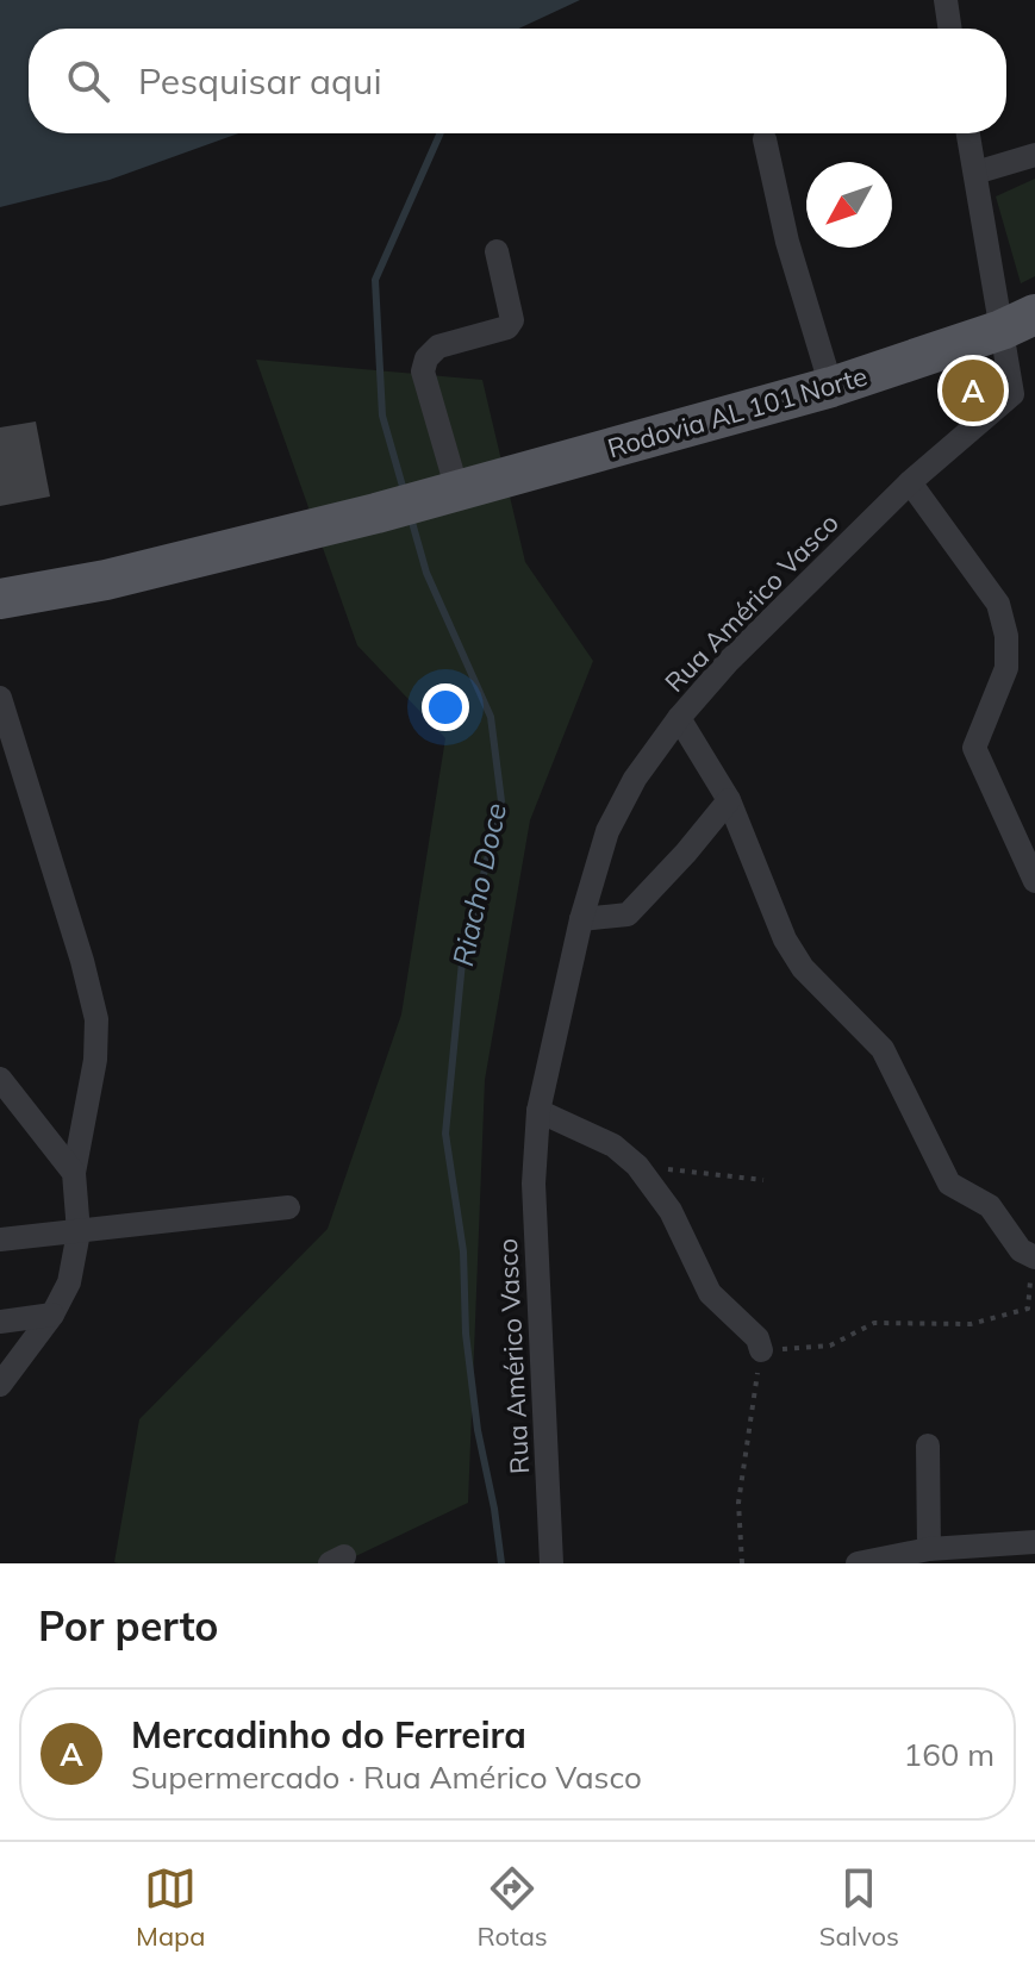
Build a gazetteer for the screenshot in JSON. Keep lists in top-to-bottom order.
{
  "streets": {
    "main road": ["Rodovia AL 101 Norte"],
    "street": ["Rua Américo Vasco"]
  },
  "crossings": [
    ["Rodovia AL 101 Norte", "Rua Américo Vasco"]
  ],
  "water": ["Riacho Doce"],
  "north": "bottom left",
  "page": {
    "search": "Pesquisar aqui",
    "pins": "A",
    "heading": "Por perto",
    "list": [
      {
        "mark": "A",
        "name": "Mercadinho do Ferreira",
        "note": "Supermercado · Rua Américo Vasco",
        "value": "160 m"
      }
    ],
    "nav": ["Mapa", "Rotas", "Salvos"]
  }
}
